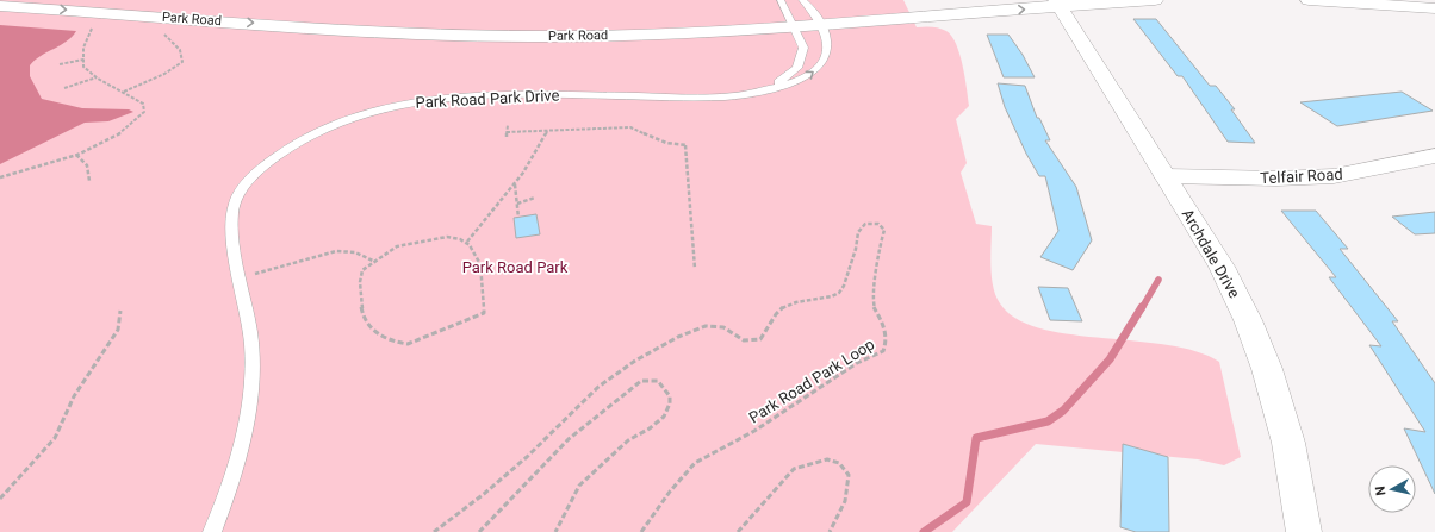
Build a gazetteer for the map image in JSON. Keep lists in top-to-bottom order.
{
  "streets": {
    "main road": ["Park Road", "Telfair Road", "Archdale Drive"],
    "lane": ["Park Road Park Drive"],
    "path": ["Park Road Park Loop"]
  },
  "crossings": [
    ["Park Road", "Park Road Park Drive"],
    ["Park Road", "Archdale Drive"],
    ["Telfair Road", "Archdale Drive"]
  ],
  "parks": ["Park Road Park"],
  "north": "left"
}
